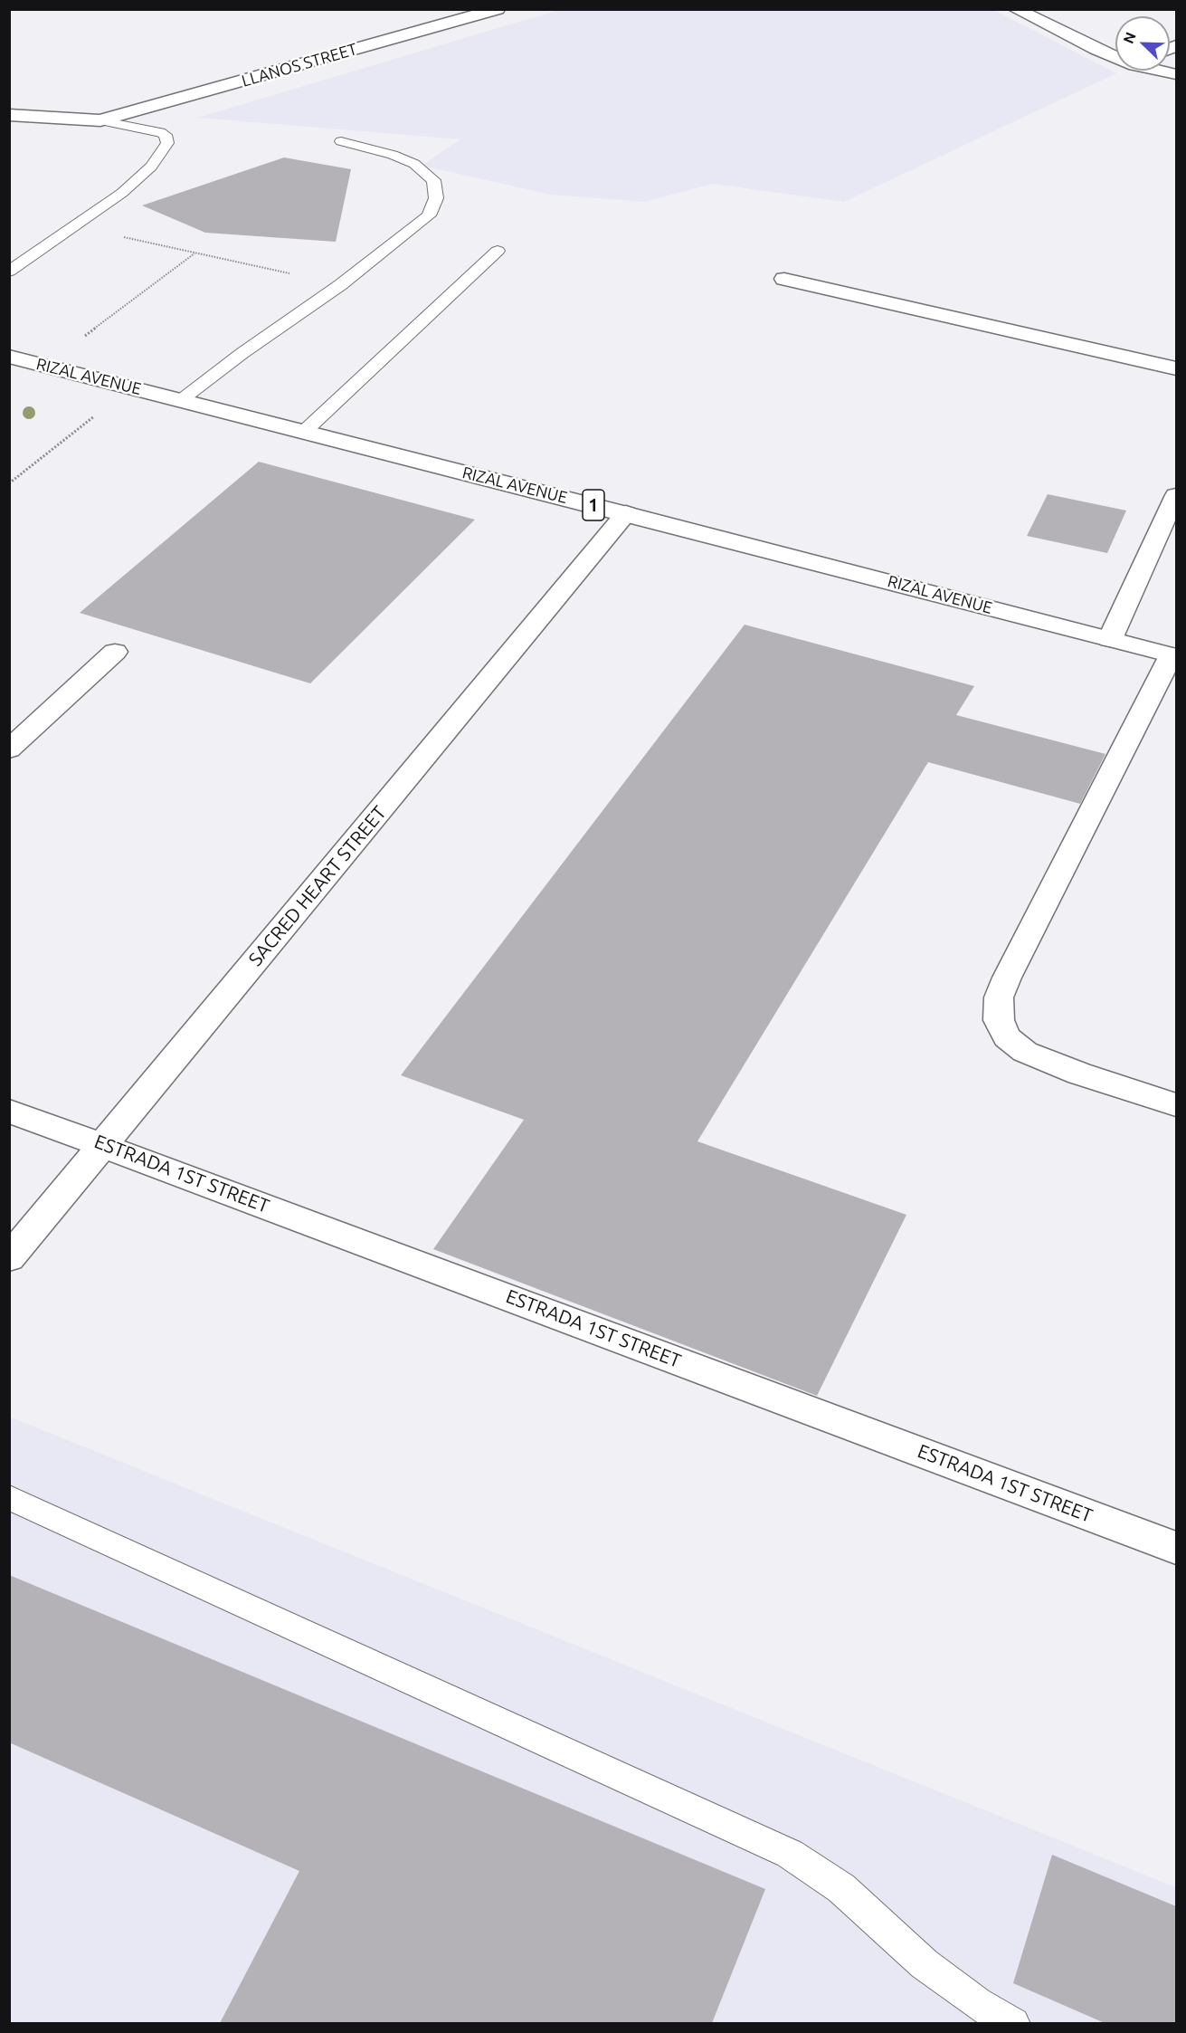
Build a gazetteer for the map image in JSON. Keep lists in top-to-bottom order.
{
  "streets": {
    "street": [
      "LLANOS STREET",
      "RIZAL AVENUE",
      "1",
      "SACRED HEART STREET",
      "ESTRADA 1ST STREET"
    ]
  },
  "crossings": [
    ["RIZAL AVENUE", "SACRED HEART STREET"],
    ["SACRED HEART STREET", "ESTRADA 1ST STREET"]
  ],
  "north": "top left"
}
